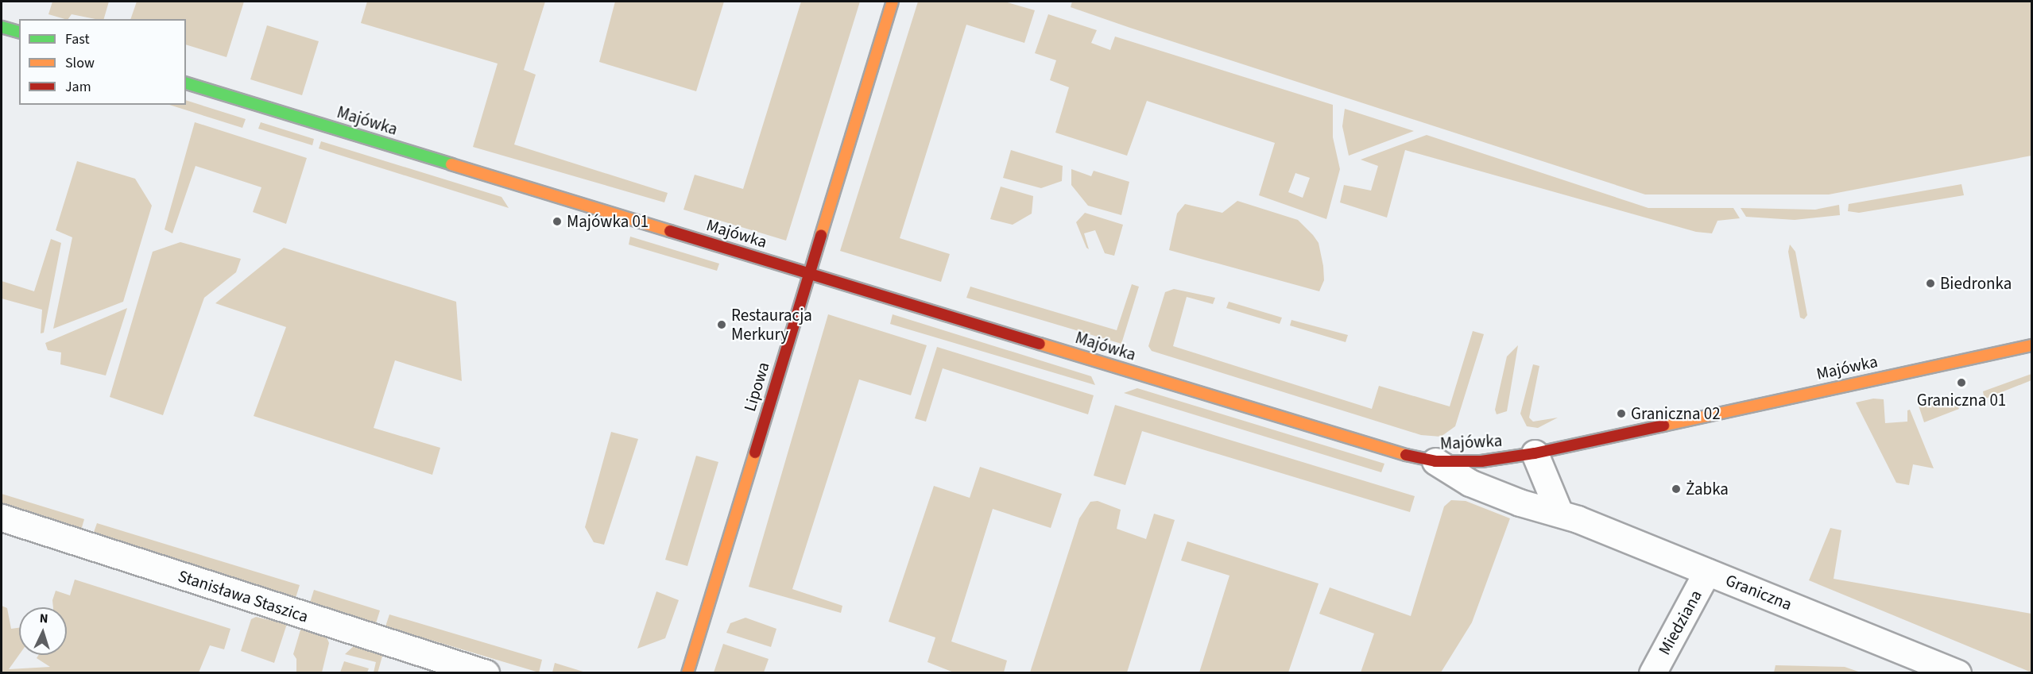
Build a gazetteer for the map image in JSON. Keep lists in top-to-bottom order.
{
  "streets": {
    "street": [
      "Majówka",
      "Lipowa",
      "Graniczna",
      "Stanisława Staszica",
      "Miedziana"
    ]
  },
  "crossings": [
    ["Majówka", "Lipowa"],
    ["Majówka", "Graniczna"],
    ["Graniczna", "Miedziana"]
  ],
  "places": [
    "Majówka 01",
    "Biedronka",
    "Restauracja Merkury",
    "Graniczna 01",
    "Graniczna 02",
    "Żabka"
  ],
  "legend": ["Fast", "Slow", "Jam"],
  "north": "top"
}
